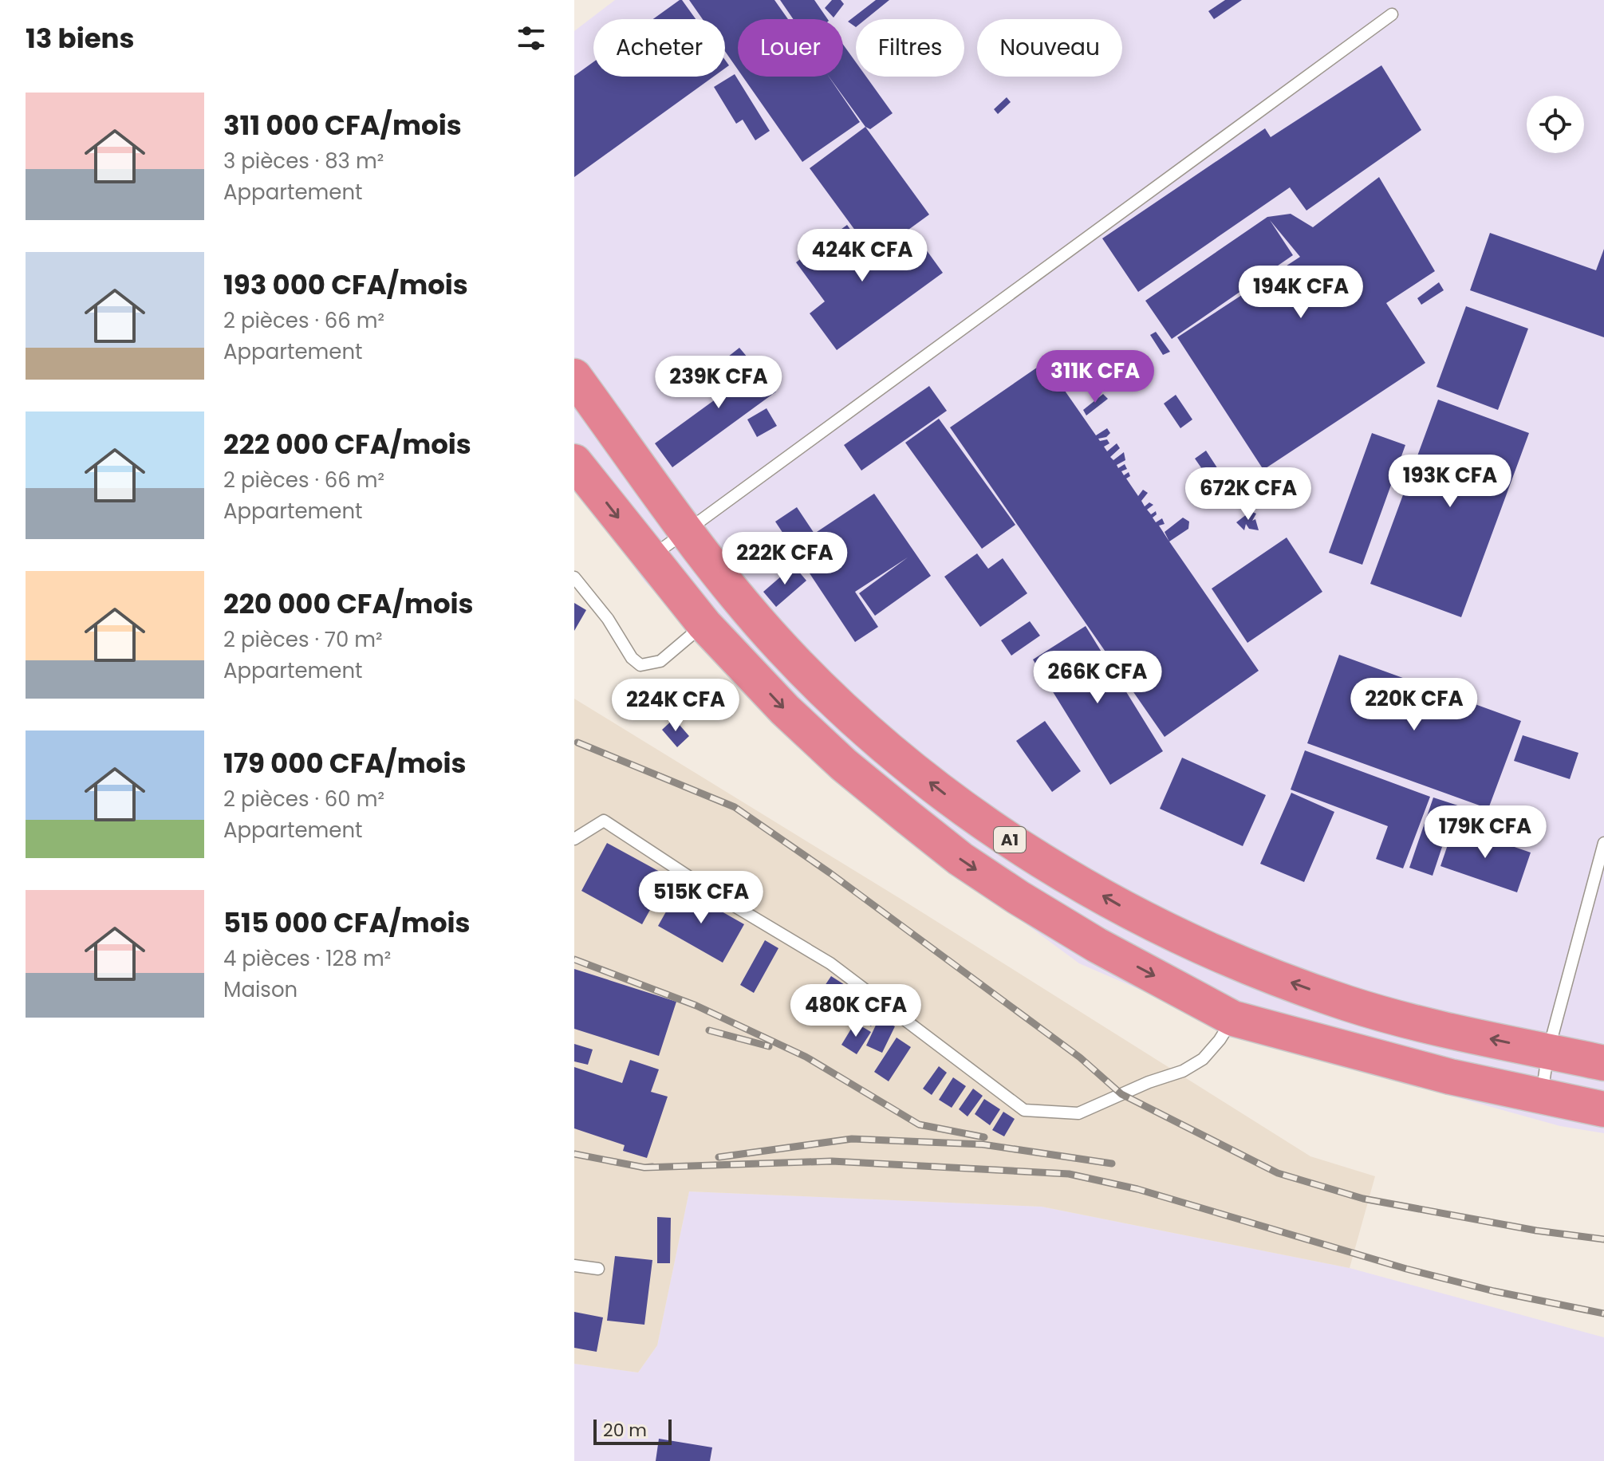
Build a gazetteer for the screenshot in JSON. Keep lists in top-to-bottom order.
{
  "streets": {
    "highway": ["A1"]
  },
  "scale_bar": "20 m",
  "page": {
    "heading": "13 biens",
    "chip": [
      "Acheter",
      "Louer",
      "Filtres",
      "Nouveau"
    ],
    "list": [
      {
        "name": "311 000 CFA/mois",
        "note": "3 pièces · 83 m² · Appartement"
      },
      {
        "name": "193 000 CFA/mois",
        "note": "2 pièces · 66 m² · Appartement"
      },
      {
        "name": "222 000 CFA/mois",
        "note": "2 pièces · 66 m² · Appartement"
      },
      {
        "name": "220 000 CFA/mois",
        "note": "2 pièces · 70 m² · Appartement"
      },
      {
        "name": "179 000 CFA/mois",
        "note": "2 pièces · 60 m² · Appartement"
      },
      {
        "name": "515 000 CFA/mois",
        "note": "4 pièces · 128 m² · Maison"
      }
    ],
    "price": [
      "424K CFA",
      "194K CFA",
      "311K CFA",
      "239K CFA",
      "193K CFA",
      "672K CFA",
      "222K CFA",
      "266K CFA",
      "220K CFA",
      "224K CFA",
      "179K CFA",
      "515K CFA",
      "480K CFA"
    ],
    "scale": "20 m"
  }
}
